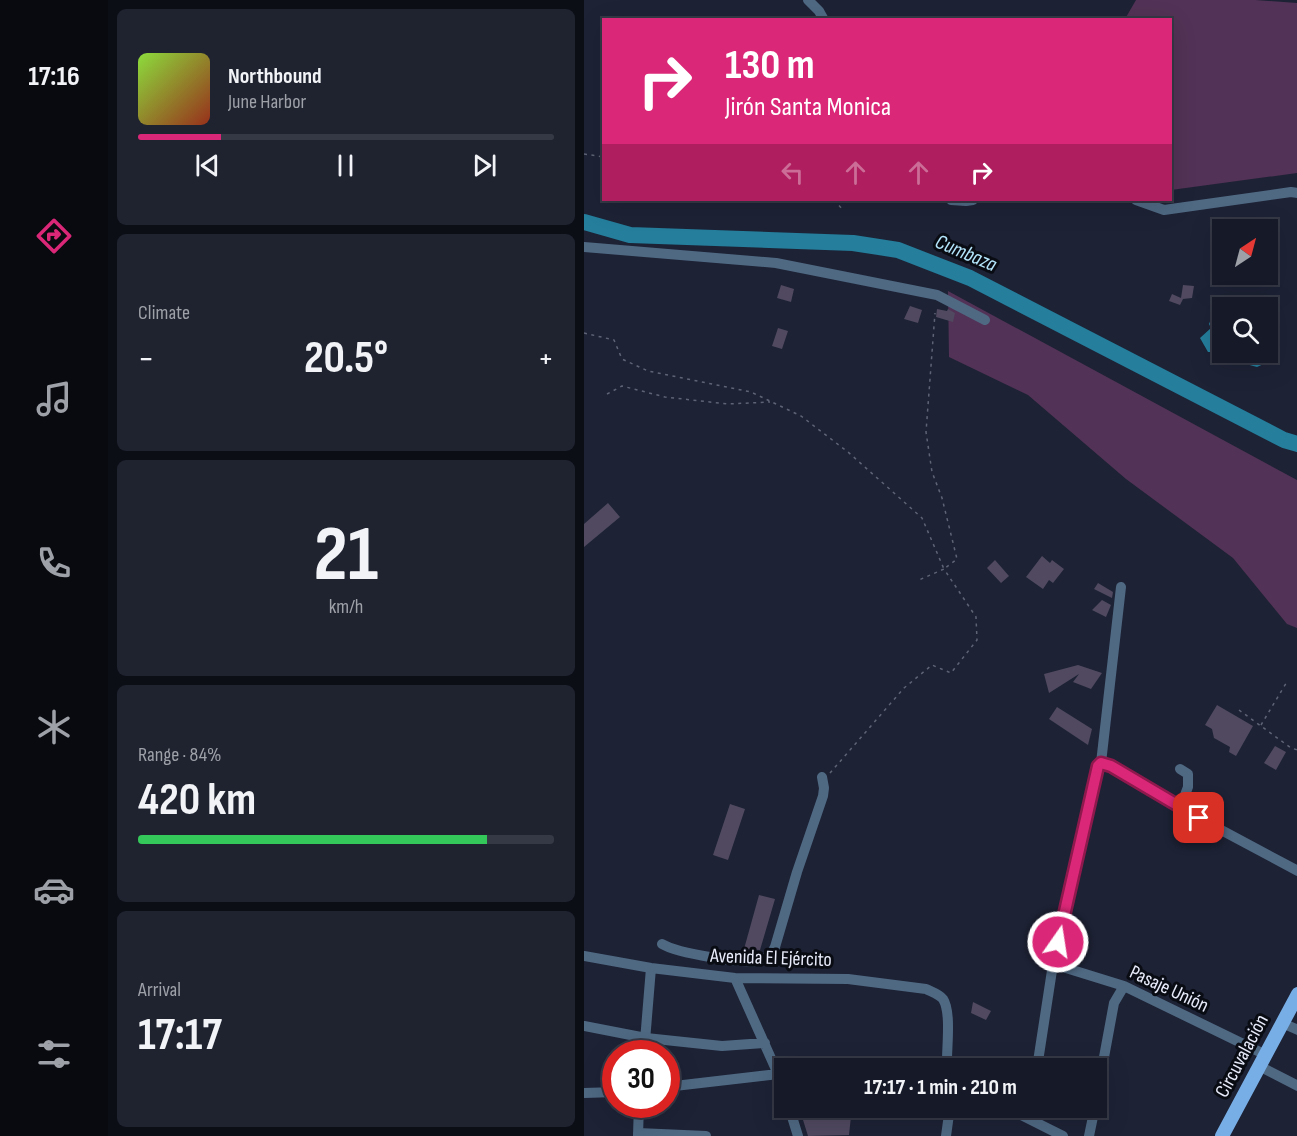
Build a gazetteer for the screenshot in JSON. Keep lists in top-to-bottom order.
{
  "streets": {
    "main road": ["Circuvalación"],
    "street": ["Avenida El Ejército", "Pasaje Unión"]
  },
  "crossings": [
    ["Pasaje Unión", "Circuvalación"]
  ],
  "water": ["Cumbaza"],
  "north": "top right",
  "page": {
    "tabs": "17:16",
    "turn": ["130 m", "Jirón Santa Monica"],
    "song": ["Northbound", "June Harbor"],
    "tile": [
      "Climate",
      ["21", "km/h"],
      ["Range · 84%", "420 km"],
      ["Arrival", "17:17"]
    ],
    "heat": ["−", "20.5°", "+"],
    "limit": "30",
    "trip": "17:17 · 1 min · 210 m"
  }
}
